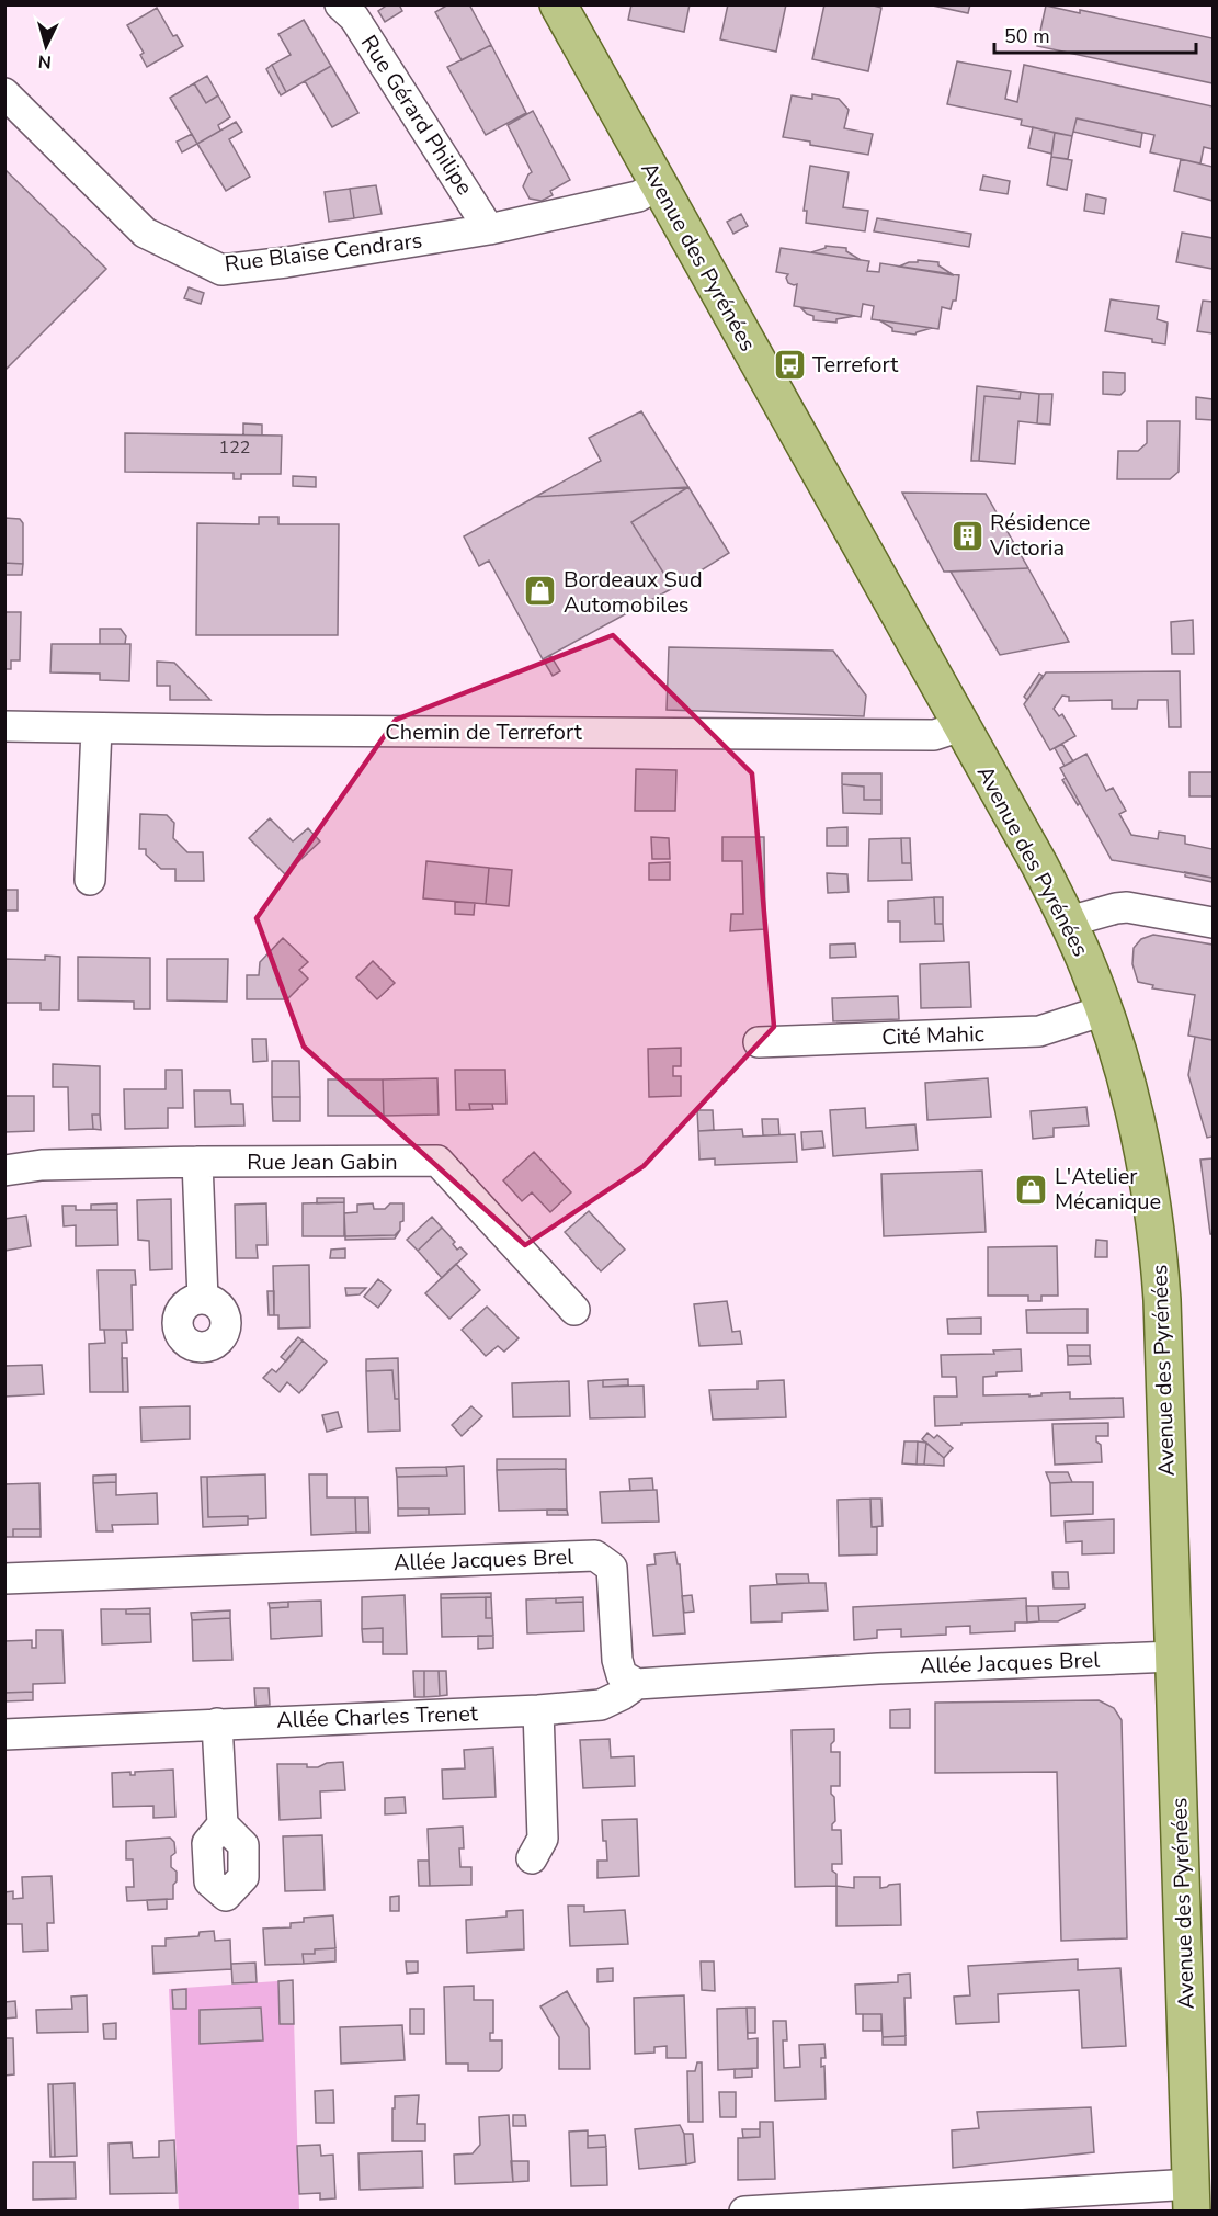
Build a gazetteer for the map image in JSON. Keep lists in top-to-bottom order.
{
  "streets": {
    "main road": ["Avenue des Pyrénées"],
    "street": [
      "Rue Gérard Philipe",
      "Rue Blaise Cendrars",
      "Chemin de Terrefort",
      "Cité Mahic",
      "Rue Jean Gabin",
      "Allée Jacques Brel",
      "Allée Charles Trenet"
    ]
  },
  "crossings": [
    ["Rue Gérard Philipe", "Rue Blaise Cendrars"],
    ["Rue Blaise Cendrars", "Avenue des Pyrénées"],
    ["Avenue des Pyrénées", "Chemin de Terrefort"],
    ["Avenue des Pyrénées", "Cité Mahic"],
    ["Avenue des Pyrénées", "Allée Jacques Brel"],
    ["Allée Jacques Brel", "Allée Charles Trenet"]
  ],
  "places": {
    "bus stop": ["Terrefort"],
    "building": ["Résidence Victoria"],
    "shop": ["Bordeaux Sud Automobiles", "L'Atelier Mécanique"]
  },
  "house_numbers": ["122"],
  "scale_bar": "50 m",
  "north": "bottom"
}
